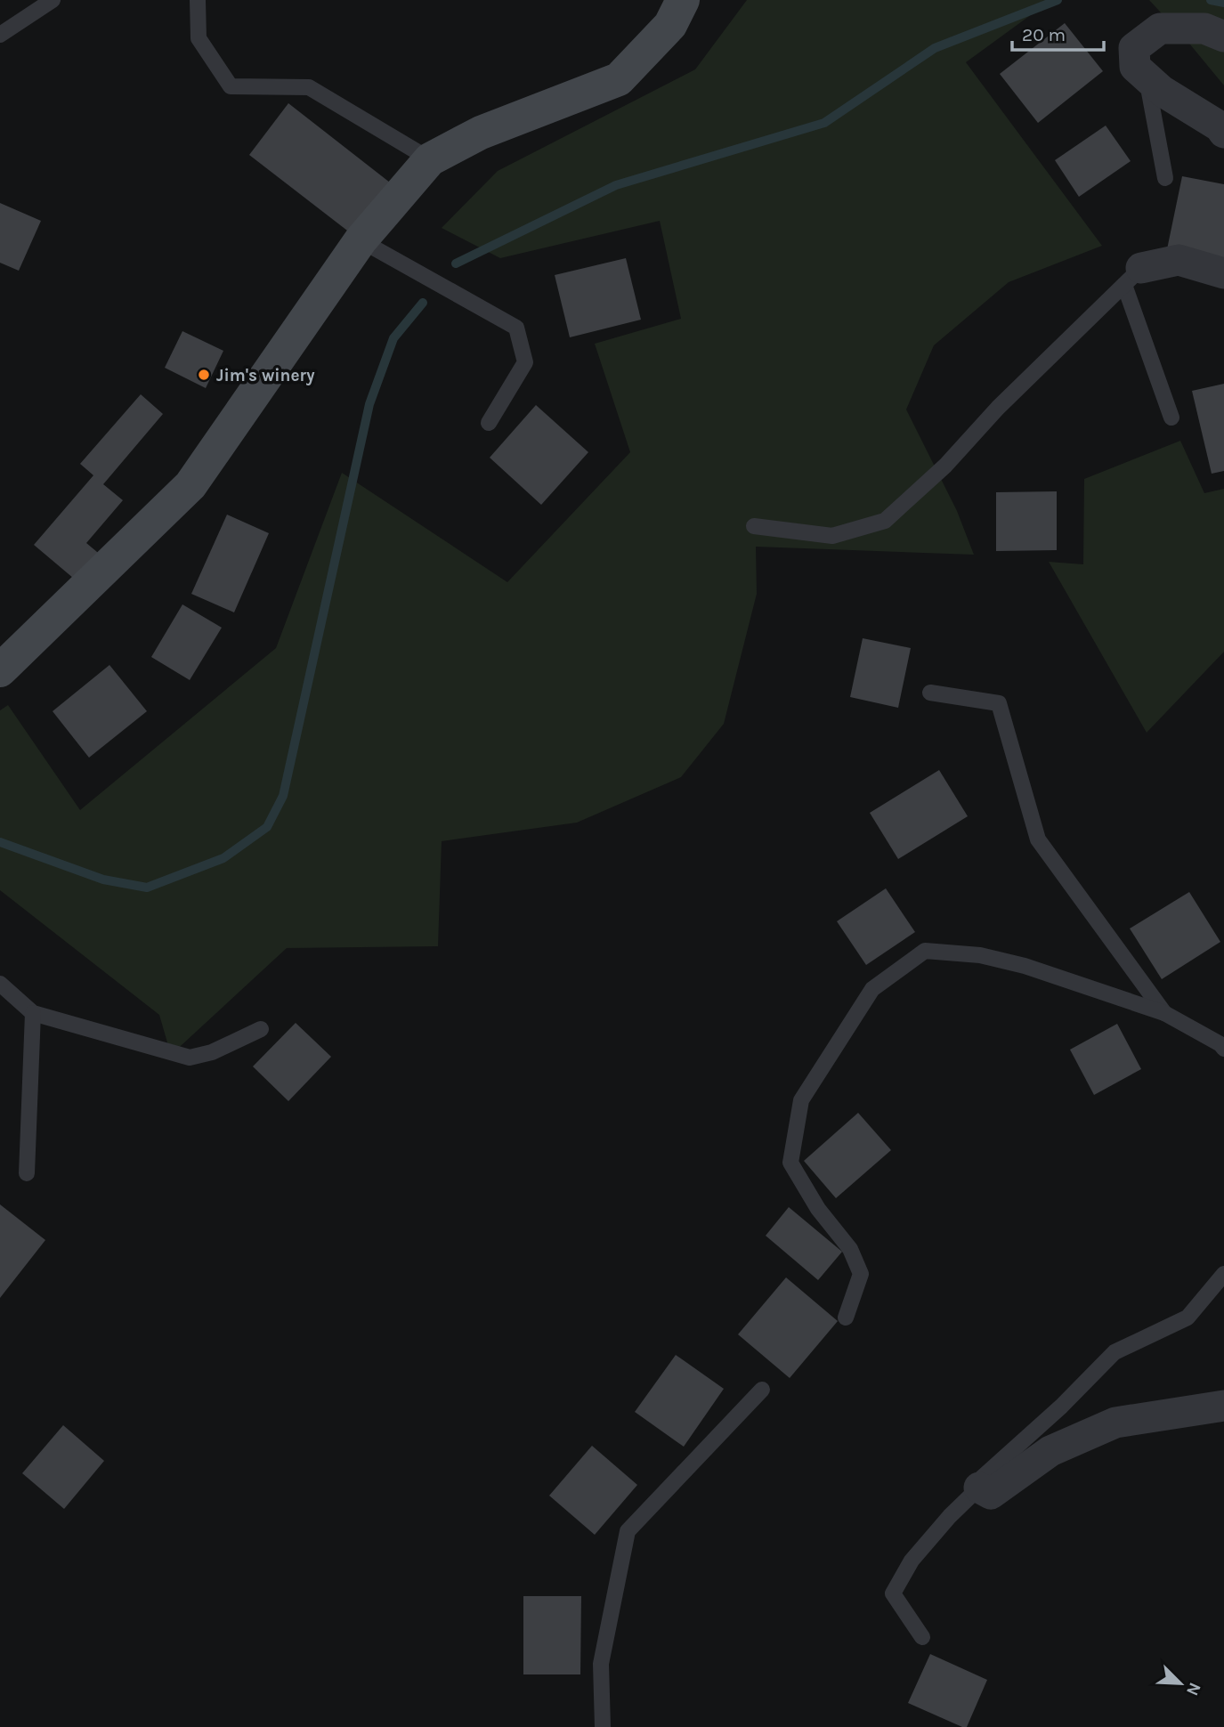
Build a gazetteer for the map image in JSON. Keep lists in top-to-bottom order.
{
  "places": ["Jim's winery"],
  "scale_bar": "20 m",
  "north": "bottom right"
}
